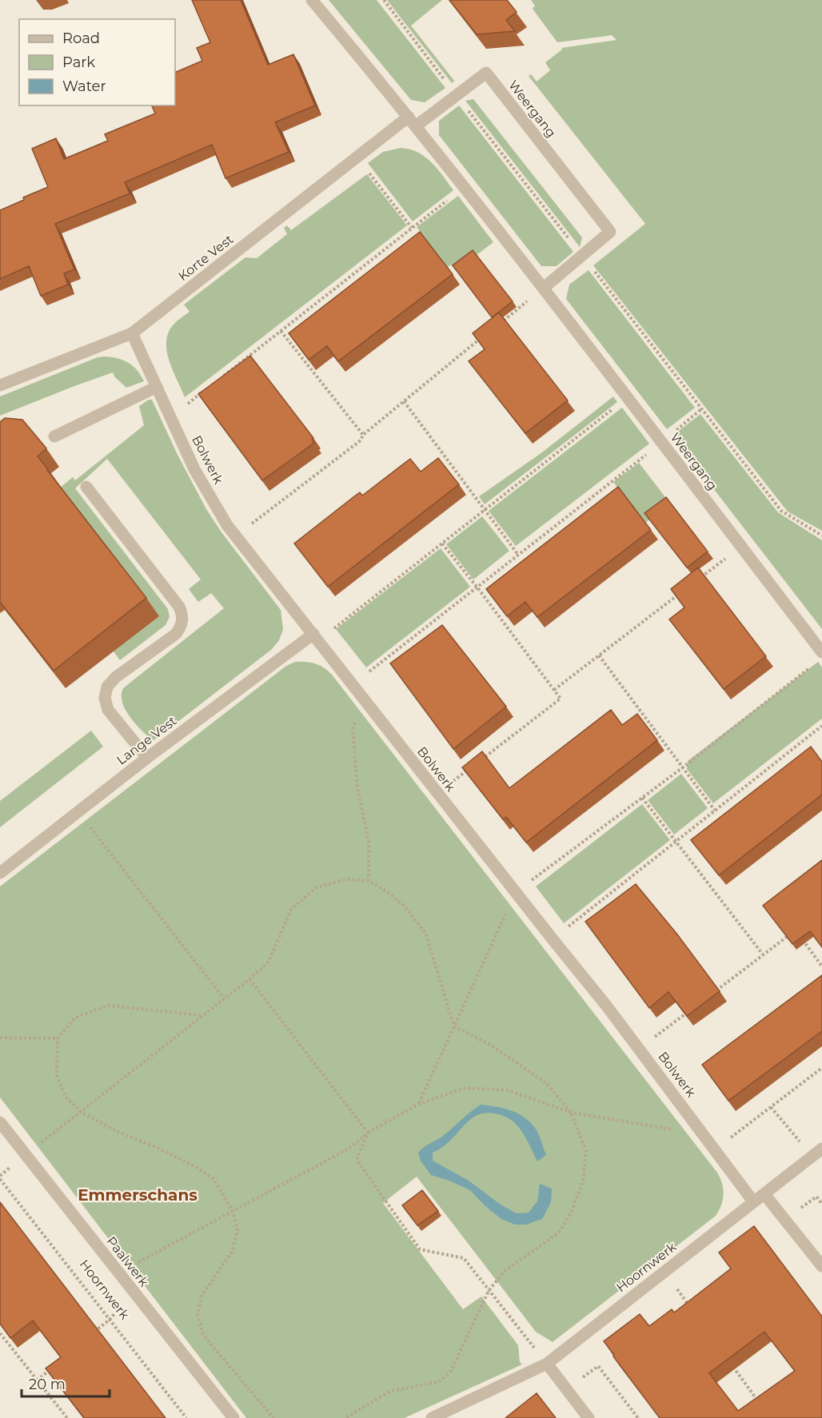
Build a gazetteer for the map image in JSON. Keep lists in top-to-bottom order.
{
  "streets": {
    "street": [
      "Weergang",
      "Korte Vest",
      "Bolwerk",
      "Lange Vest",
      "Paalwerk",
      "Hoornwerk"
    ]
  },
  "crossings": [
    ["Weergang", "Korte Vest"],
    ["Korte Vest", "Bolwerk"],
    ["Bolwerk", "Lange Vest"],
    ["Bolwerk", "Hoornwerk"]
  ],
  "districts": ["Emmerschans"],
  "legend": ["Road", "Park", "Water"],
  "scale_bar": "20 m"
}
